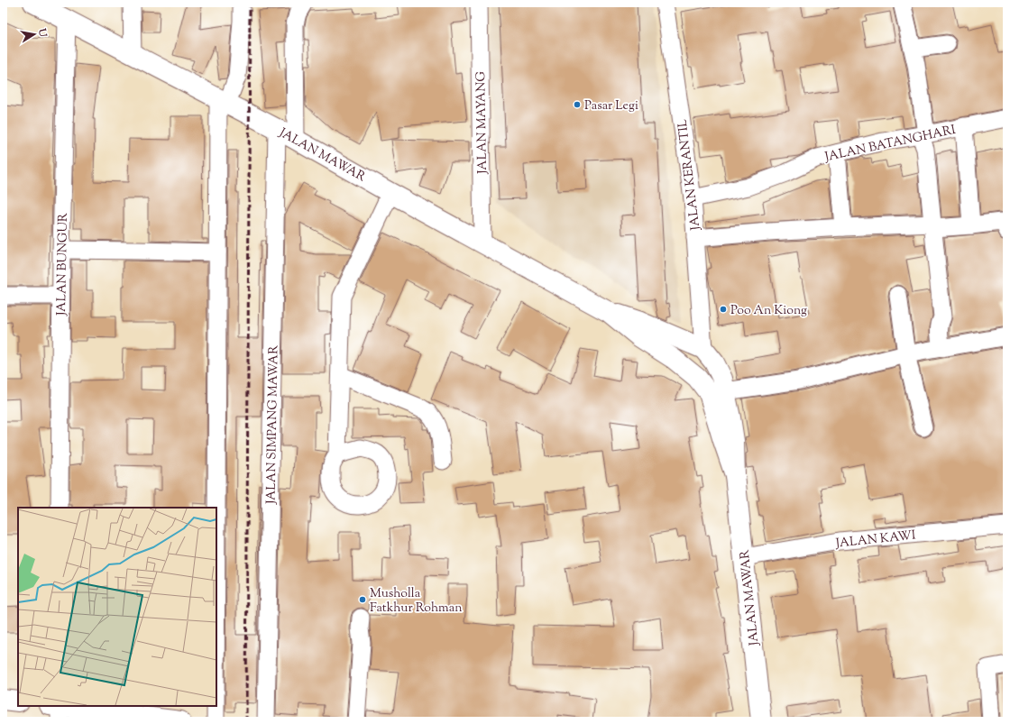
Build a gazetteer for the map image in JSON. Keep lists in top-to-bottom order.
{
  "streets": {
    "main road": ["JALAN MAWAR"],
    "street": [
      "JALAN MAYANG",
      "JALAN BATANGHARI",
      "JALAN KERANTIL",
      "JALAN BUNGUR",
      "JALAN SIMPANG MAWAR",
      "JALAN KAWI"
    ]
  },
  "crossings": [
    ["JALAN MAYANG", "JALAN MAWAR"],
    ["JALAN BATANGHARI", "JALAN KERANTIL"],
    ["JALAN MAWAR", "JALAN KERANTIL"],
    ["JALAN MAWAR", "JALAN BUNGUR"],
    ["JALAN MAWAR", "JALAN SIMPANG MAWAR"],
    ["JALAN MAWAR", "JALAN KAWI"]
  ],
  "places": ["Pasar Legi", "Poo An Kiong", "Musholla Fatkhur Rohman"],
  "north": "right"
}
